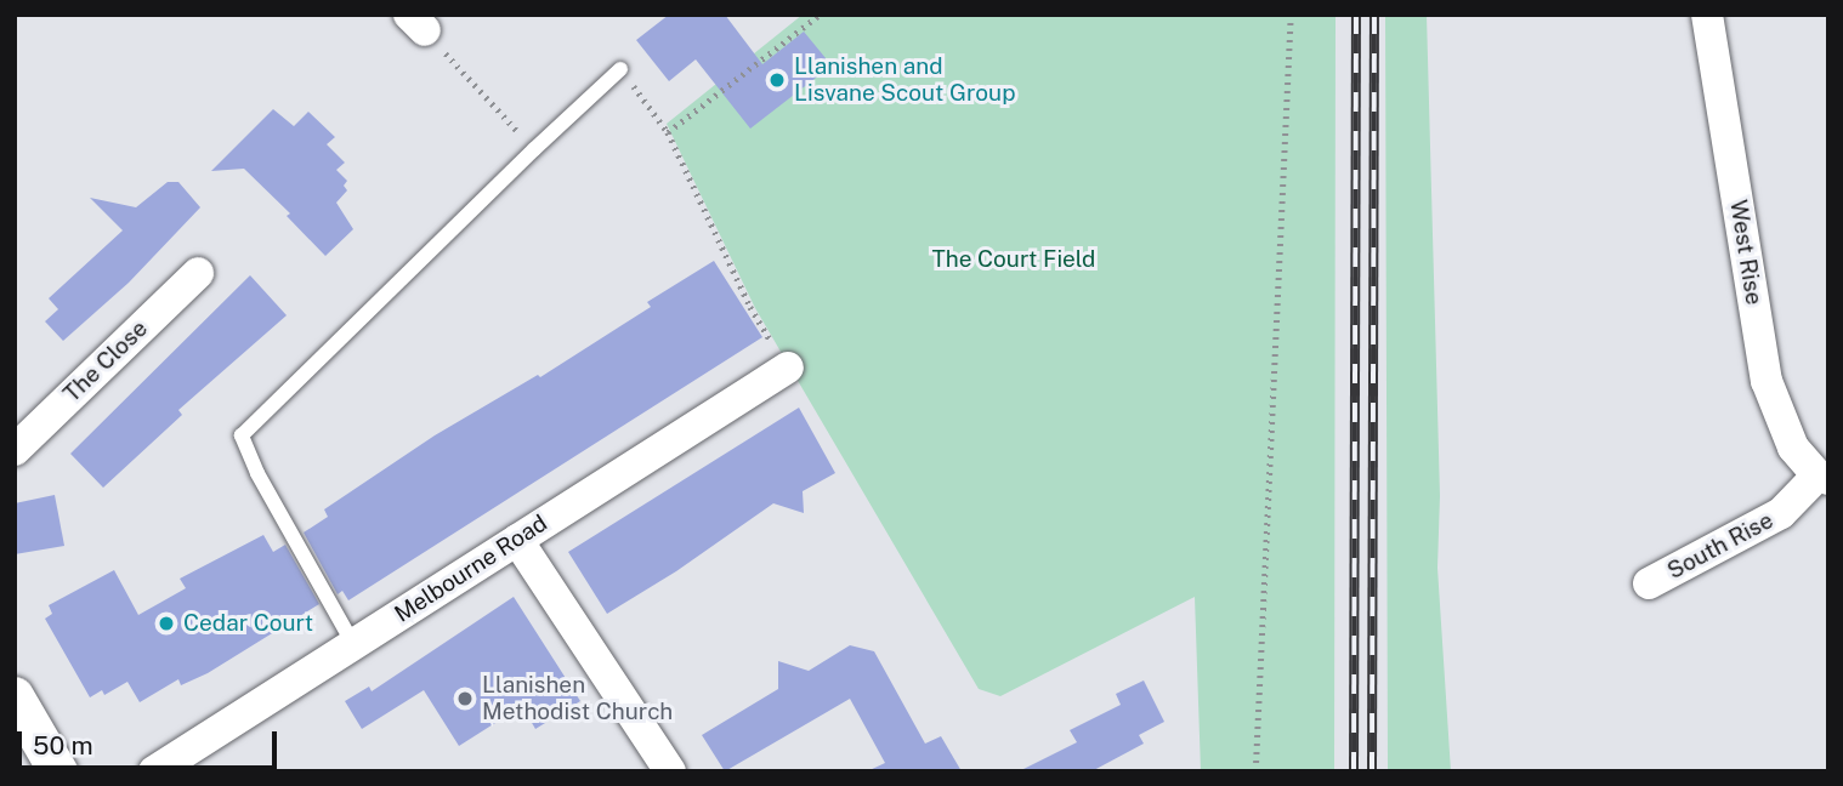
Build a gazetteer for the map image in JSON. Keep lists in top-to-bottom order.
{
  "streets": {
    "street": [
      "West Rise",
      "The Close",
      "South Rise",
      "Melbourne Road"
    ]
  },
  "crossings": [
    ["West Rise", "South Rise"]
  ],
  "parks": ["The Court Field"],
  "places": ["Llanishen and Lisvane Scout Group", "Cedar Court", "Llanishen Methodist Church"],
  "scale_bar": "50 m"
}
